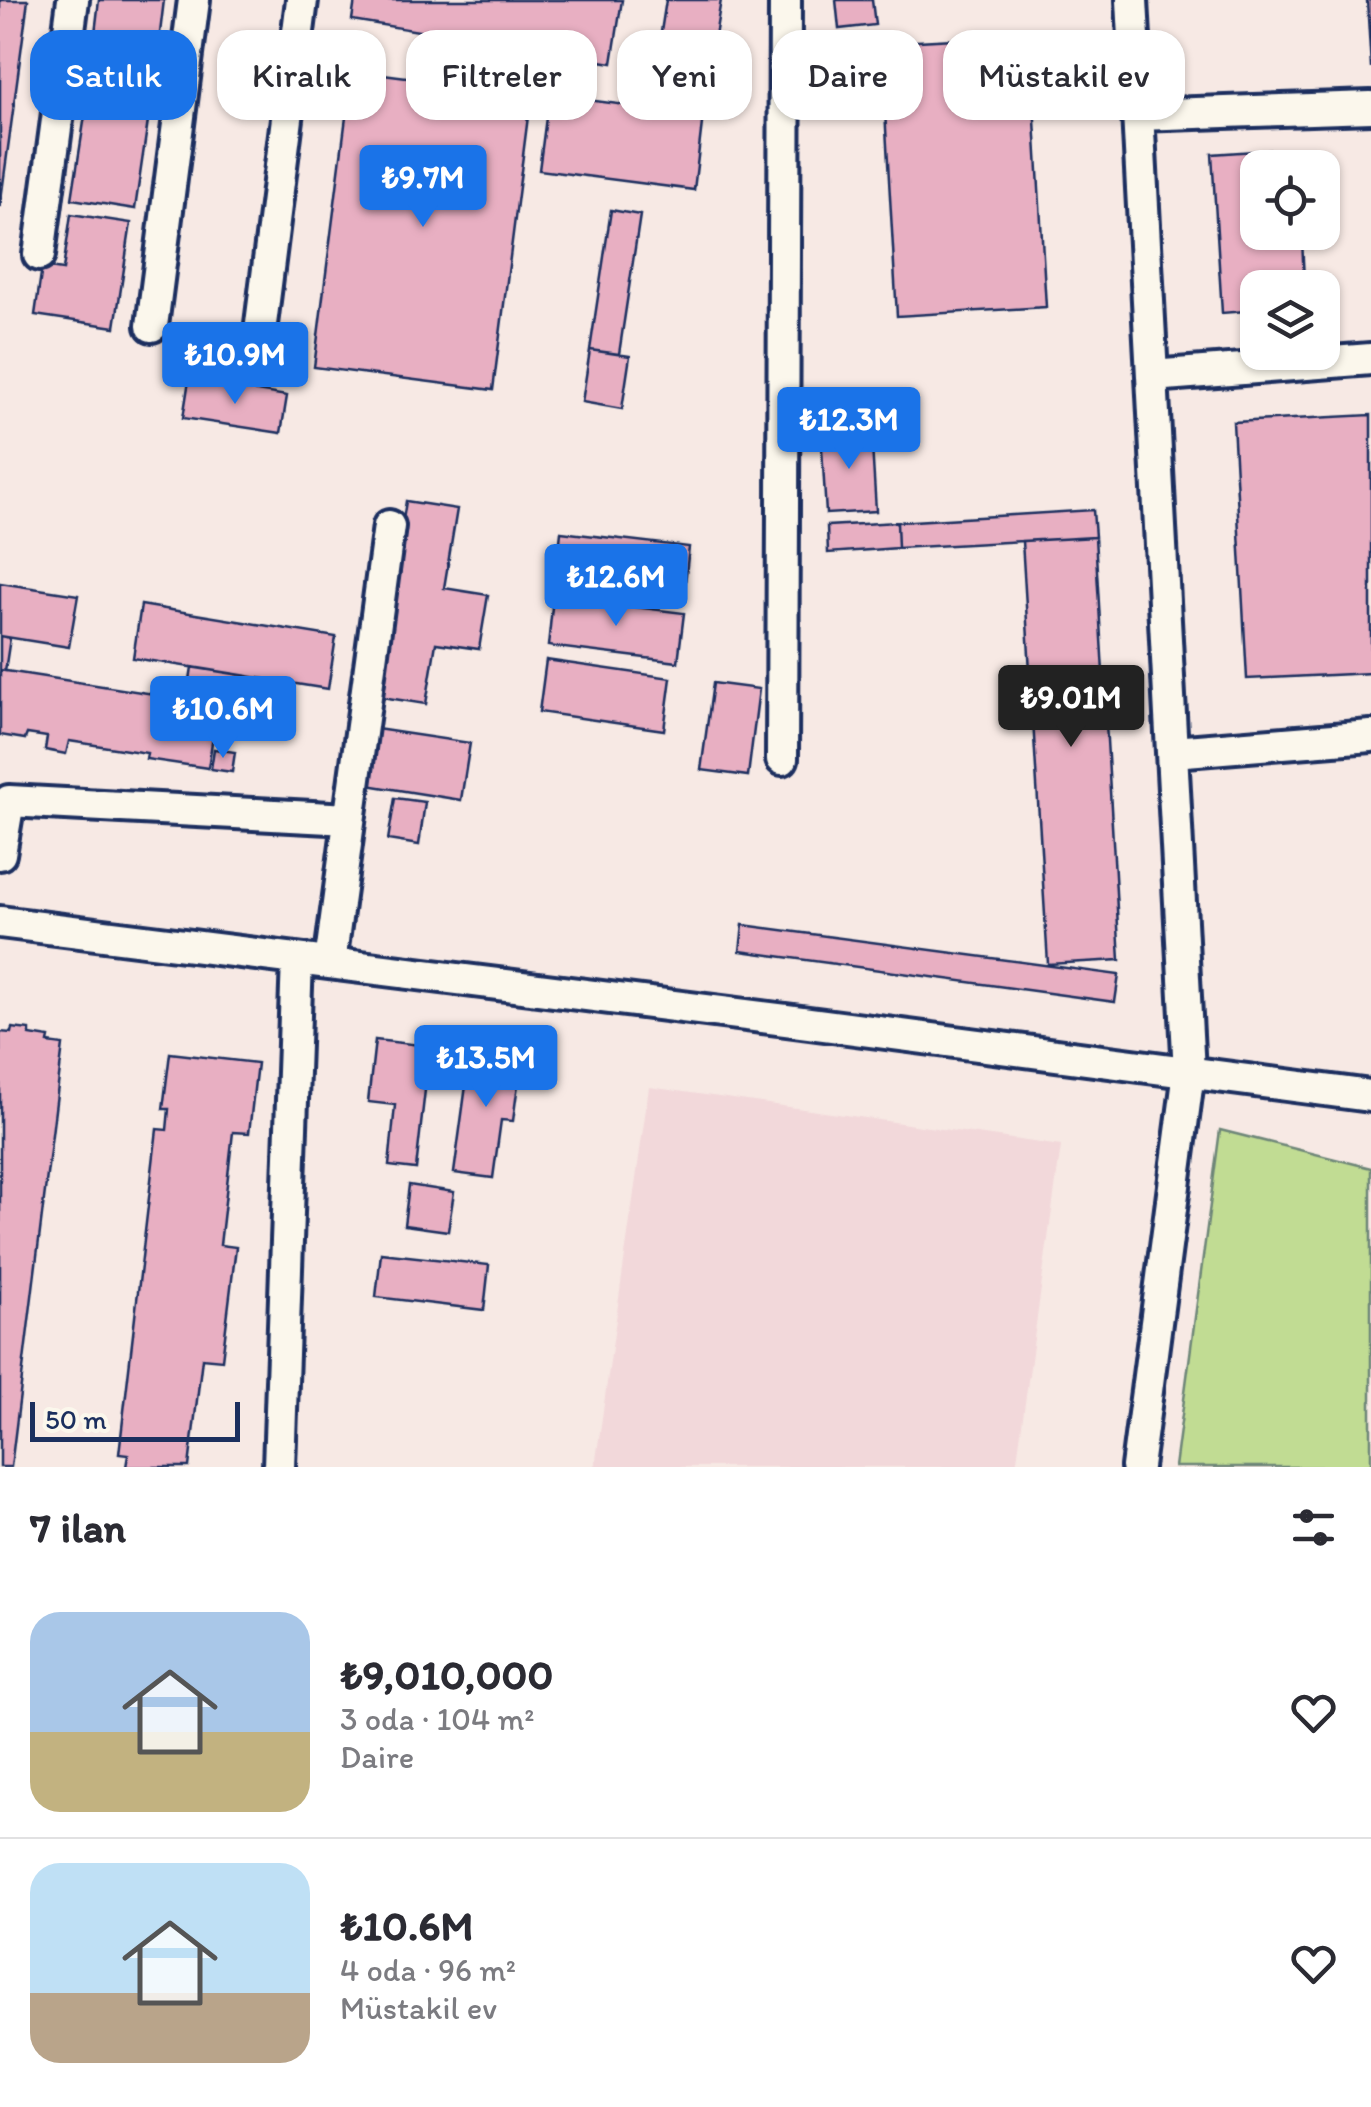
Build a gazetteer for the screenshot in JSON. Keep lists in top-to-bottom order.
{
  "scale_bar": "50 m",
  "page": {
    "chip": [
      "Satılık",
      "Kiralık",
      "Filtreler",
      "Yeni",
      "Daire",
      "Müstakil ev"
    ],
    "price": [
      "₺9.7M",
      "₺10.9M",
      "₺12.3M",
      "₺12.6M",
      "₺9.01M",
      "₺10.6M",
      "₺13.5M"
    ],
    "scale": "50 m",
    "heading": "7 ilan",
    "list": [
      {
        "name": "₺9,010,000",
        "note": "3 oda · 104 m² · Daire"
      },
      {
        "name": "₺10.6M",
        "note": "4 oda · 96 m² · Müstakil ev"
      }
    ]
  }
}
